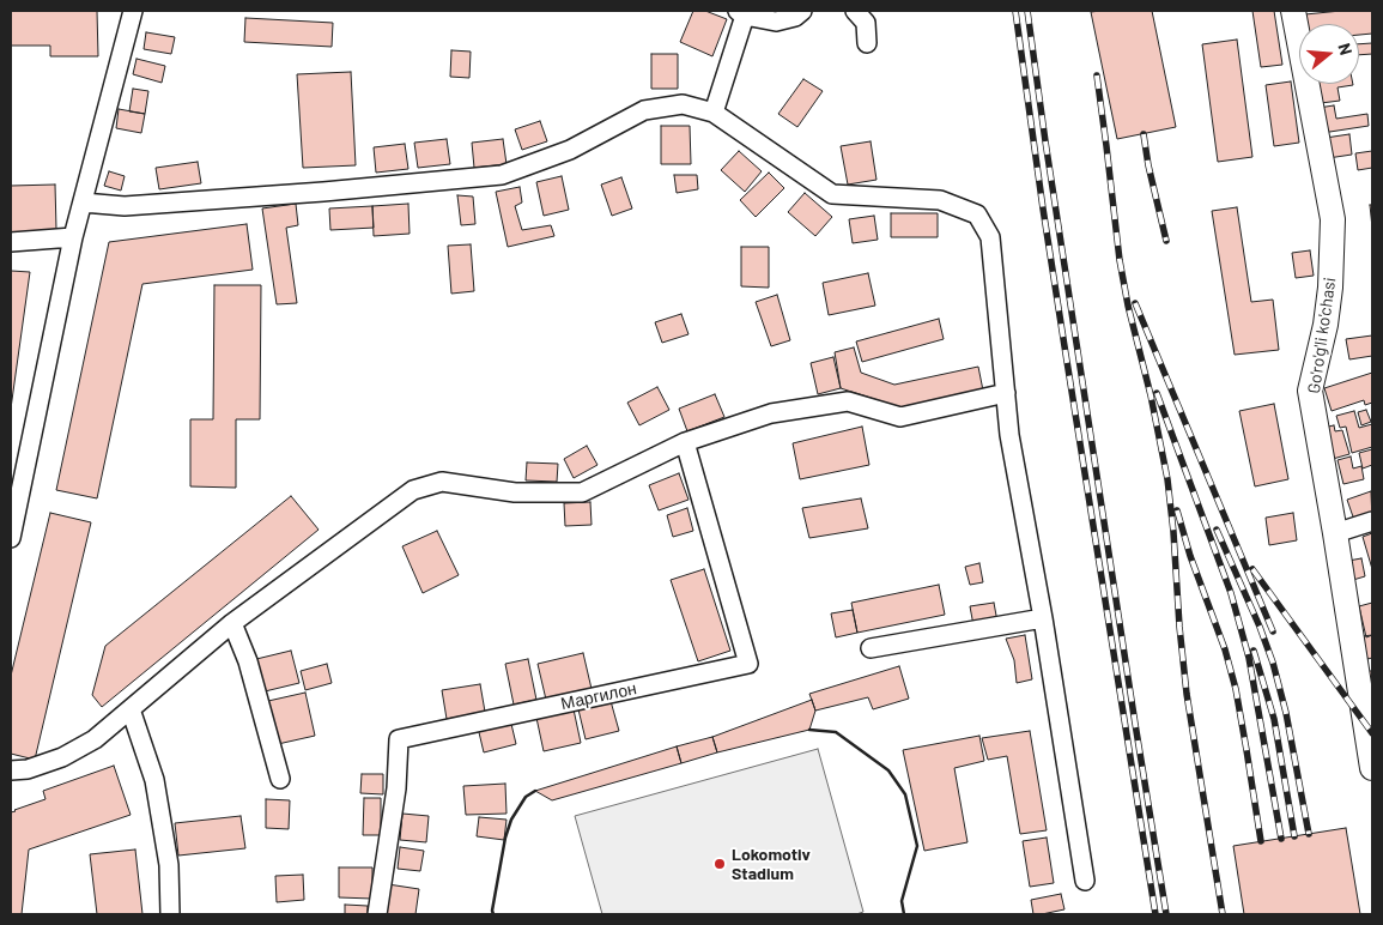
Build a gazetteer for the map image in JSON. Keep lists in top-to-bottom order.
{
  "streets": {
    "main road": ["Go'ro'g'li ko'chasi"],
    "street": ["Маргилон"]
  },
  "places": ["Lokomotiv Stadium"],
  "north": "right"
}
